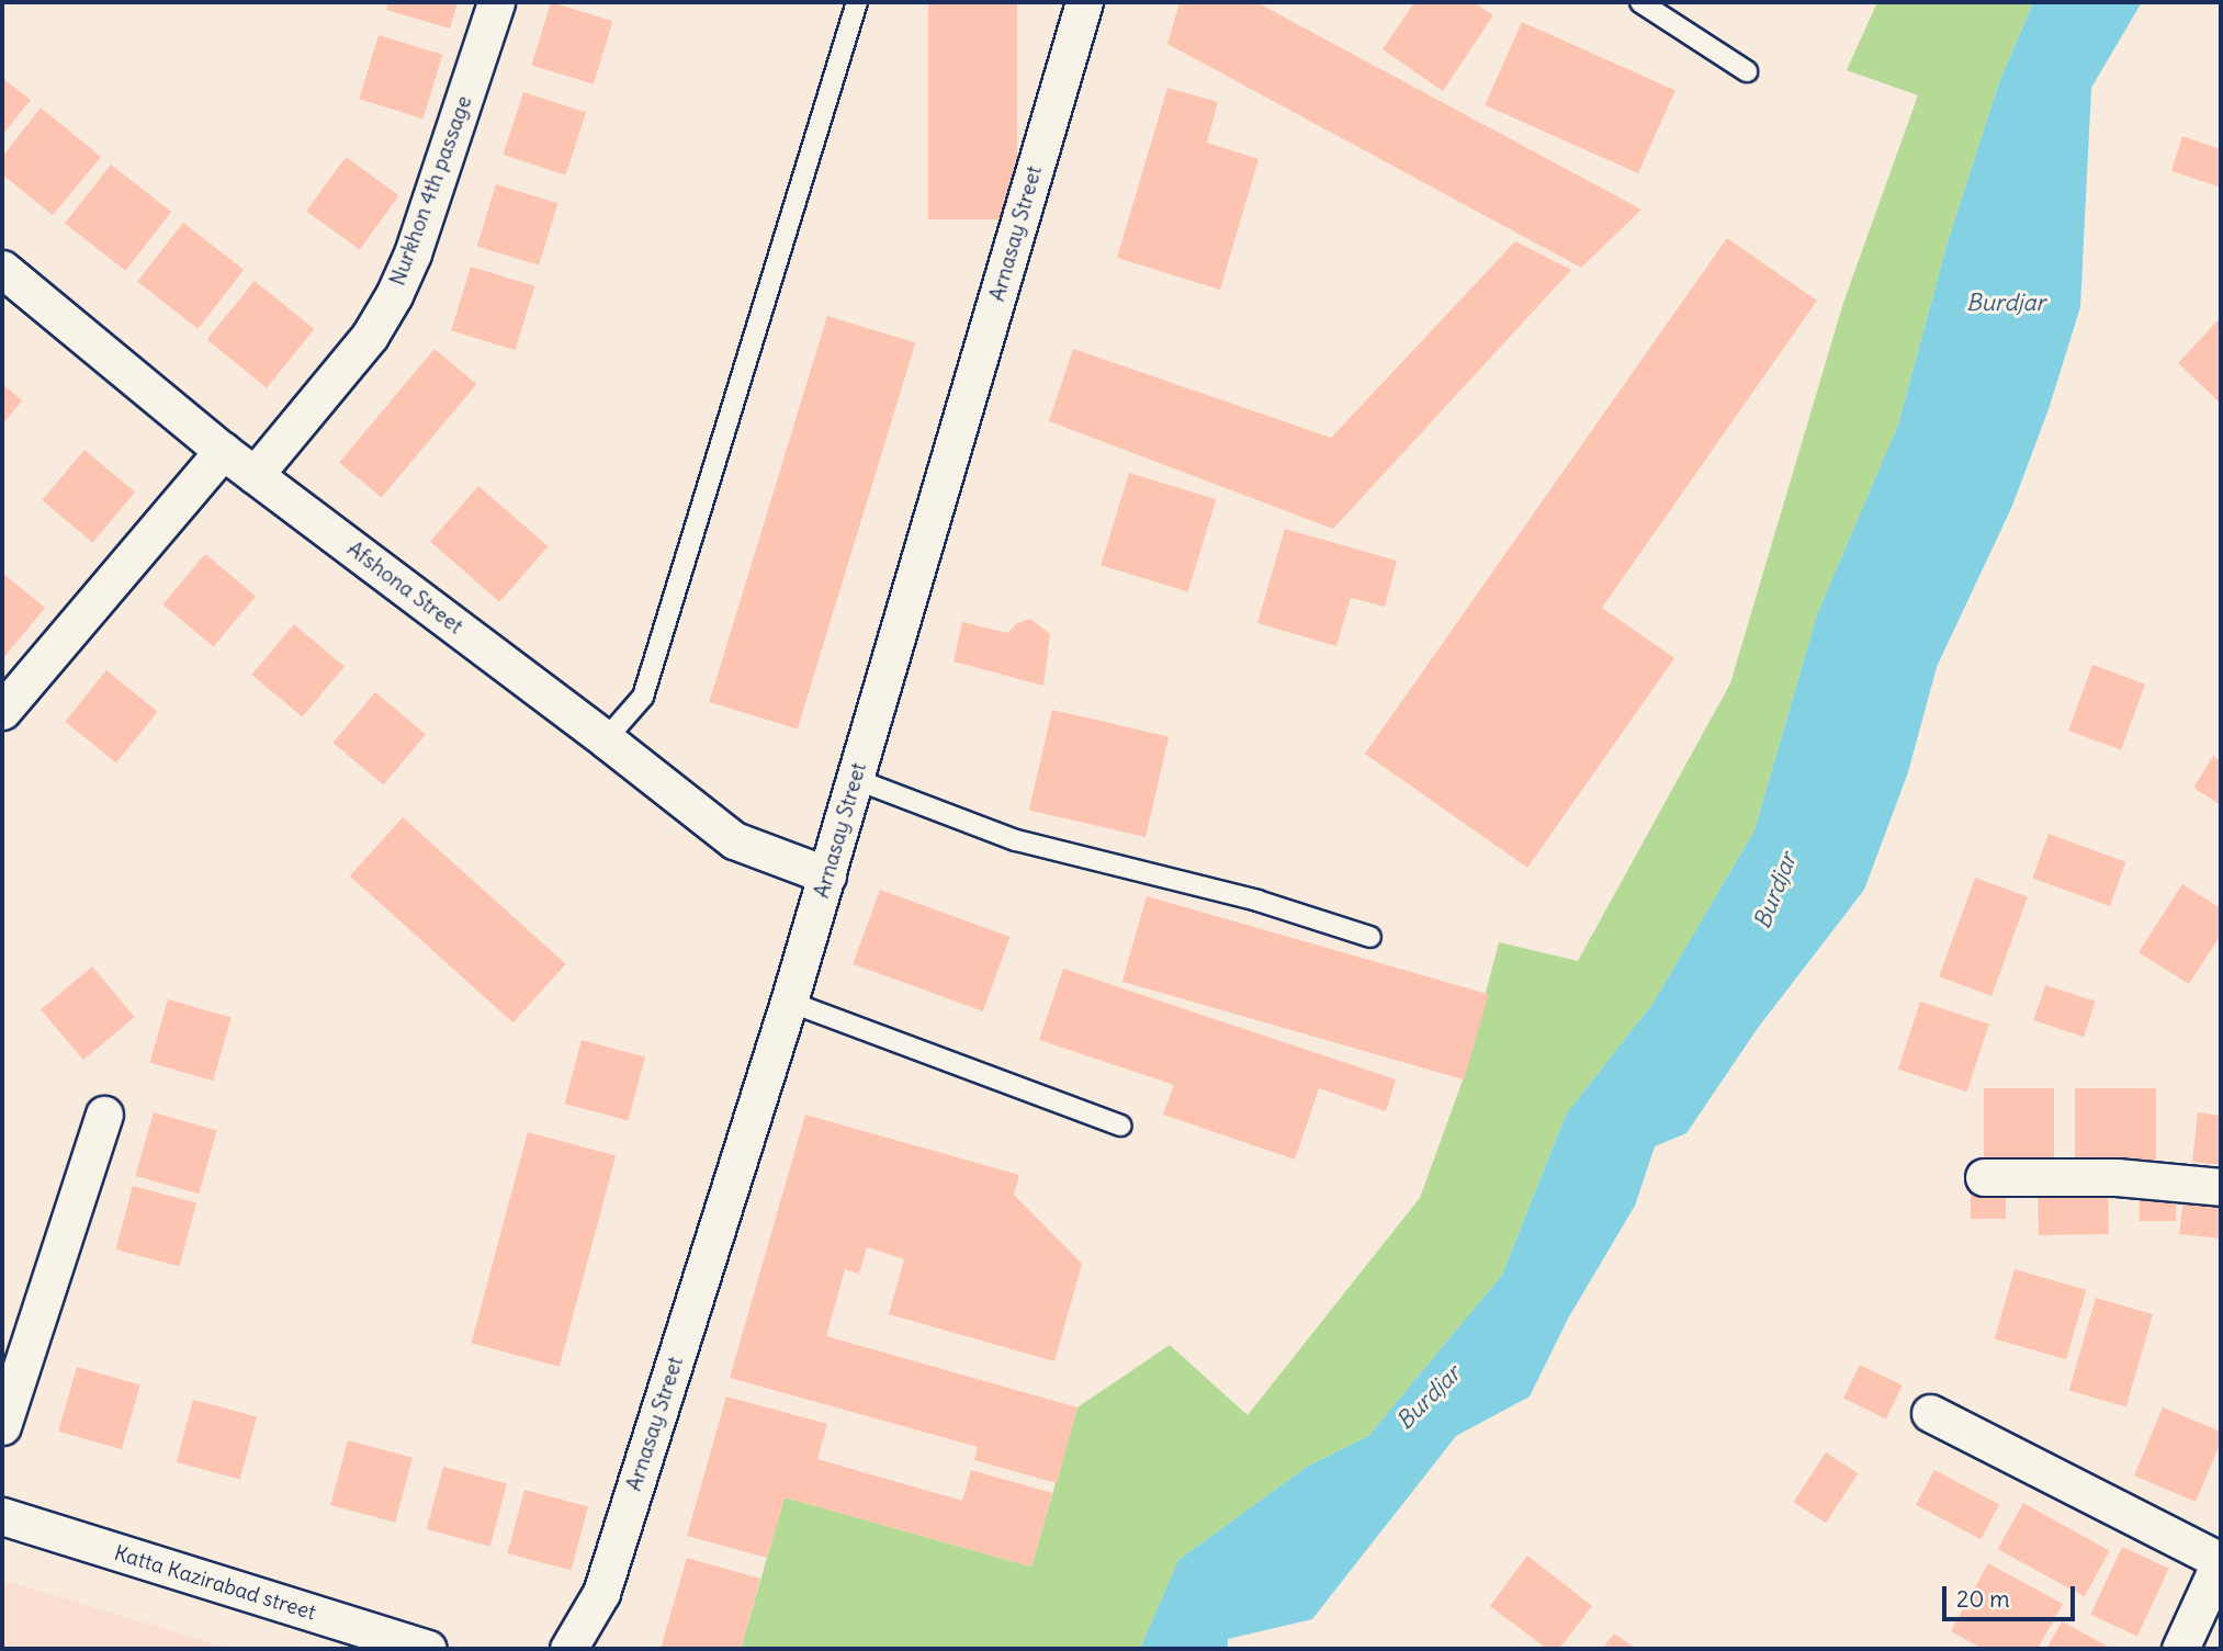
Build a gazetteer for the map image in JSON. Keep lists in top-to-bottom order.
{
  "streets": {
    "street": [
      "Nurkhon 4th passage",
      "Arnasay Street",
      "Afshona Street",
      "Katta Kazirabad street"
    ]
  },
  "crossings": [
    ["Nurkhon 4th passage", "Afshona Street"],
    ["Arnasay Street", "Afshona Street"]
  ],
  "water": ["Burdjar"],
  "scale_bar": "20 m"
}
